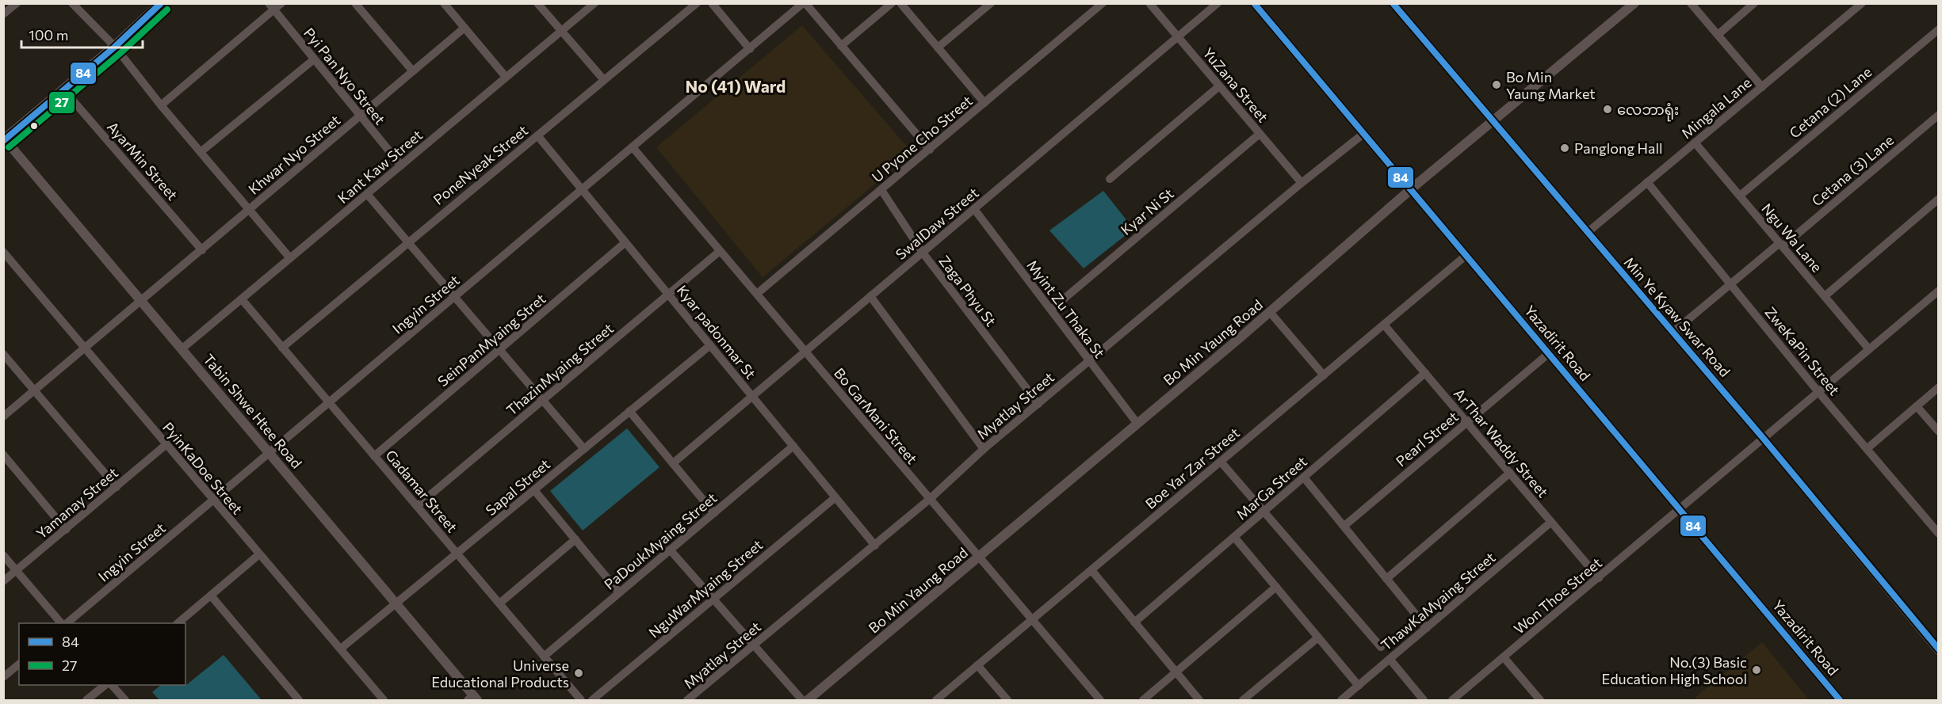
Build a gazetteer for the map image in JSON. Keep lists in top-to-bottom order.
{
  "streets": {
    "street": [
      "Pyi Pan Nyo Street",
      "YuZana Street",
      "Cetana (2) Lane",
      "Mingala Lane",
      "U Pyone Cho Street",
      "Khwar Nyo Street",
      "AyarMin Street",
      "PoneNyeak Street",
      "Kant Kaw Street",
      "Cetana (3) Lane",
      "Kyar Ni St",
      "SwalDaw Street",
      "Ngu Wa Lane",
      "Zaga Phyu St",
      "Ingyin Street",
      "Myint Zu Thaka St",
      "Min Ye Kyaw Swar Road",
      "Kyar padonmar St",
      "SeinPanMyaing Stret",
      "Bo Min Yaung Road",
      "Yazadirit Road",
      "ZweKaPin Street",
      "ThazinMyaing Street",
      "Myatlay Street",
      "Tabin Shwe Htee Road",
      "Bo GarMani Street",
      "Pearl Street",
      "ArThar Waddy Street",
      "PyinKaDoe Street",
      "Boe Yar Zar Street",
      "Sapal Street",
      "MarGa Street",
      "Gadamar Street",
      "Yamanay Street",
      "PaDoukMyaing Street",
      "NguWarMyaing Street",
      "Won Thoe Street",
      "ThawKaMyaing Street"
    ]
  },
  "crossings": [
    ["Pyi Pan Nyo Street", "Khwar Nyo Street"],
    ["Pyi Pan Nyo Street", "Kant Kaw Street"],
    ["YuZana Street", "Kyar Ni St"],
    ["YuZana Street", "SwalDaw Street"],
    ["YuZana Street", "Myatlay Street"],
    ["Cetana (2) Lane", "Ngu Wa Lane"],
    ["Mingala Lane", "Ngu Wa Lane"],
    ["Mingala Lane", "Min Ye Kyaw Swar Road"],
    ["Mingala Lane", "ZweKaPin Street"],
    ["U Pyone Cho Street", "Zaga Phyu St"],
    ["U Pyone Cho Street", "Bo GarMani Street"],
    ["Khwar Nyo Street", "AyarMin Street"],
    ["Khwar Nyo Street", "Tabin Shwe Htee Road"],
    ["Khwar Nyo Street", "PyinKaDoe Street"],
    ["PoneNyeak Street", "Kyar padonmar St"],
    ["PoneNyeak Street", "Gadamar Street"],
    ["Kant Kaw Street", "Tabin Shwe Htee Road"],
    ["Kant Kaw Street", "Gadamar Street"],
    ["Cetana (3) Lane", "Ngu Wa Lane"],
    ["Cetana (3) Lane", "Min Ye Kyaw Swar Road"],
    ["Cetana (3) Lane", "ZweKaPin Street"],
    ["Kyar Ni St", "Myint Zu Thaka St"],
    ["SwalDaw Street", "Zaga Phyu St"],
    ["SwalDaw Street", "Myint Zu Thaka St"],
    ["SwalDaw Street", "Kyar padonmar St"],
    ["SwalDaw Street", "Bo GarMani Street"],
    ["Ngu Wa Lane", "Won Thoe Street"],
    ["Zaga Phyu St", "Myatlay Street"],
    ["Ingyin Street", "Kyar padonmar St"],
    ["Ingyin Street", "Tabin Shwe Htee Road"],
    ["Ingyin Street", "Bo GarMani Street"],
    ["Ingyin Street", "PyinKaDoe Street"],
    ["Ingyin Street", "Gadamar Street"],
    ["Myint Zu Thaka St", "Bo Min Yaung Road"],
    ["Myint Zu Thaka St", "Myatlay Street"],
    ["Min Ye Kyaw Swar Road", "Bo Min Yaung Road"],
    ["Min Ye Kyaw Swar Road", "Won Thoe Street"],
    ["Kyar padonmar St", "SeinPanMyaing Stret"],
    ["Kyar padonmar St", "ThazinMyaing Street"],
    ["Kyar padonmar St", "Myatlay Street"],
    ["Kyar padonmar St", "Sapal Street"],
    ["Kyar padonmar St", "PaDoukMyaing Street"],
    ["Kyar padonmar St", "NguWarMyaing Street"],
    ["SeinPanMyaing Stret", "Gadamar Street"],
    ["Bo Min Yaung Road", "Yazadirit Road"],
    ["Bo Min Yaung Road", "Bo GarMani Street"],
    ["Yazadirit Road", "Myatlay Street"],
    ["Yazadirit Road", "Pearl Street"],
    ["Yazadirit Road", "Boe Yar Zar Street"],
    ["Yazadirit Road", "Won Thoe Street"],
    ["ZweKaPin Street", "Won Thoe Street"],
    ["ThazinMyaing Street", "Bo GarMani Street"],
    ["ThazinMyaing Street", "Gadamar Street"],
    ["Myatlay Street", "Bo GarMani Street"],
    ["Tabin Shwe Htee Road", "Sapal Street"],
    ["Bo GarMani Street", "Boe Yar Zar Street"],
    ["Pearl Street", "ArThar Waddy Street"],
    ["ArThar Waddy Street", "Boe Yar Zar Street"],
    ["ArThar Waddy Street", "MarGa Street"],
    ["ArThar Waddy Street", "Won Thoe Street"],
    ["ArThar Waddy Street", "ThawKaMyaing Street"],
    ["PyinKaDoe Street", "Sapal Street"],
    ["PyinKaDoe Street", "Yamanay Street"],
    ["Sapal Street", "Gadamar Street"],
    ["Gadamar Street", "PaDoukMyaing Street"]
  ],
  "districts": ["No (41) Ward"],
  "places": [
    "Bo Min Yaung Market",
    "လေဘာရုံး",
    "Panglong Hall",
    "No.(3) Basic Education High School",
    "Universe Educational Products"
  ],
  "lines": ["transit line 84", "transit line 27"],
  "legend": ["84", "27"],
  "scale_bar": "100 m"
}
